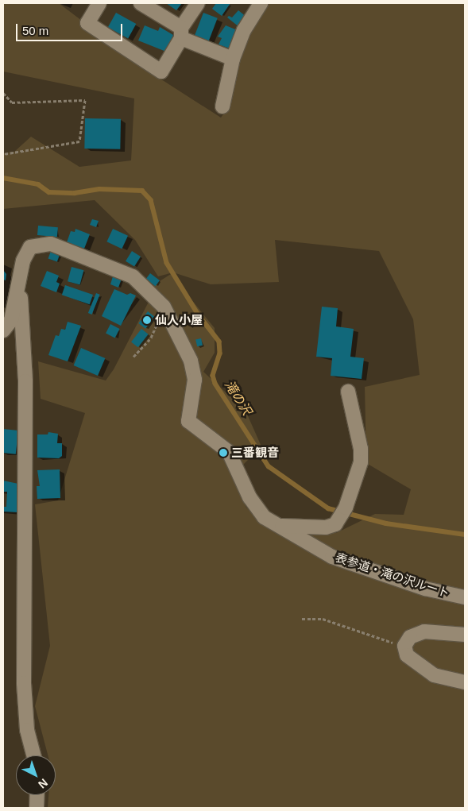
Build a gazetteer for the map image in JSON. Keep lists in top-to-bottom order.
{
  "streets": {
    "street": ["表参道・滝の沢ルート"]
  },
  "water": ["滝の沢"],
  "places": ["仙人小屋", "三番観音"],
  "scale_bar": "50 m",
  "north": "bottom right"
}
